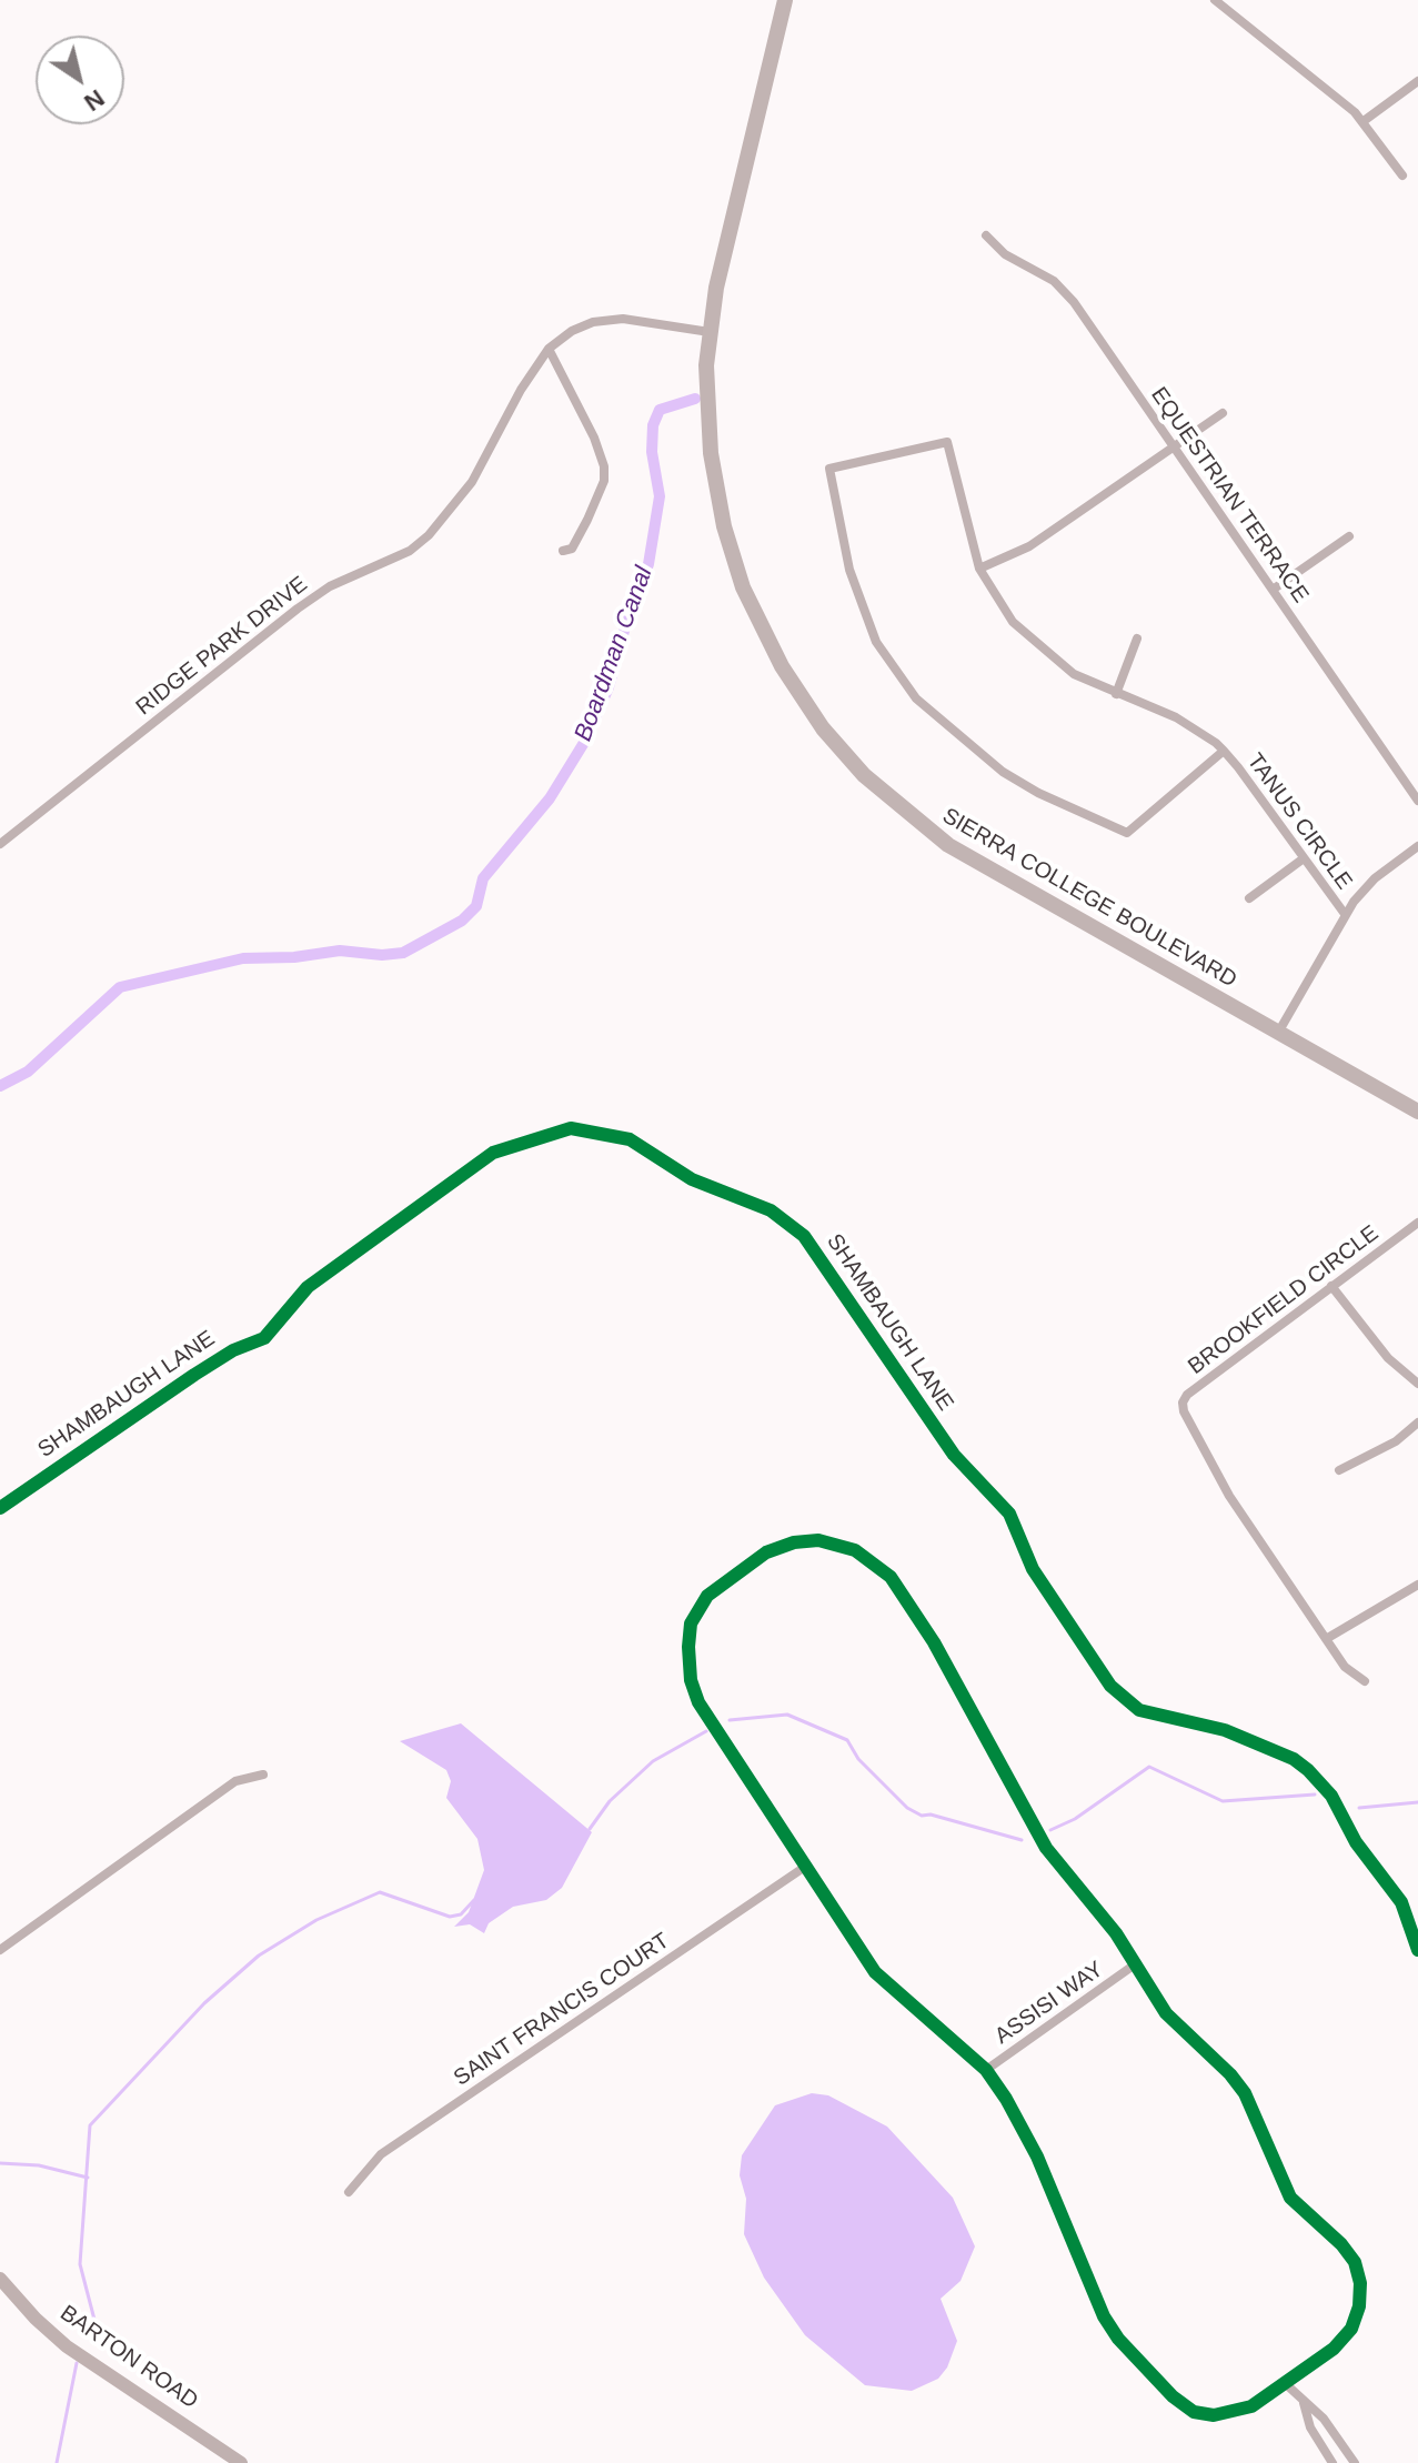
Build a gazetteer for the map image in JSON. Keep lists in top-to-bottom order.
{
  "streets": {
    "main road": ["SIERRA COLLEGE BOULEVARD"],
    "street": [
      "EQUESTRIAN TERRACE",
      "RIDGE PARK DRIVE",
      "TANUS CIRCLE",
      "BROOKFIELD CIRCLE",
      "SHAMBAUGH LANE",
      "ASSISI WAY",
      "SAINT FRANCIS COURT",
      "BARTON ROAD"
    ]
  },
  "crossings": [
    ["RIDGE PARK DRIVE", "SIERRA COLLEGE BOULEVARD"]
  ],
  "water": ["Boardman Canal"],
  "north": "bottom right"
}
